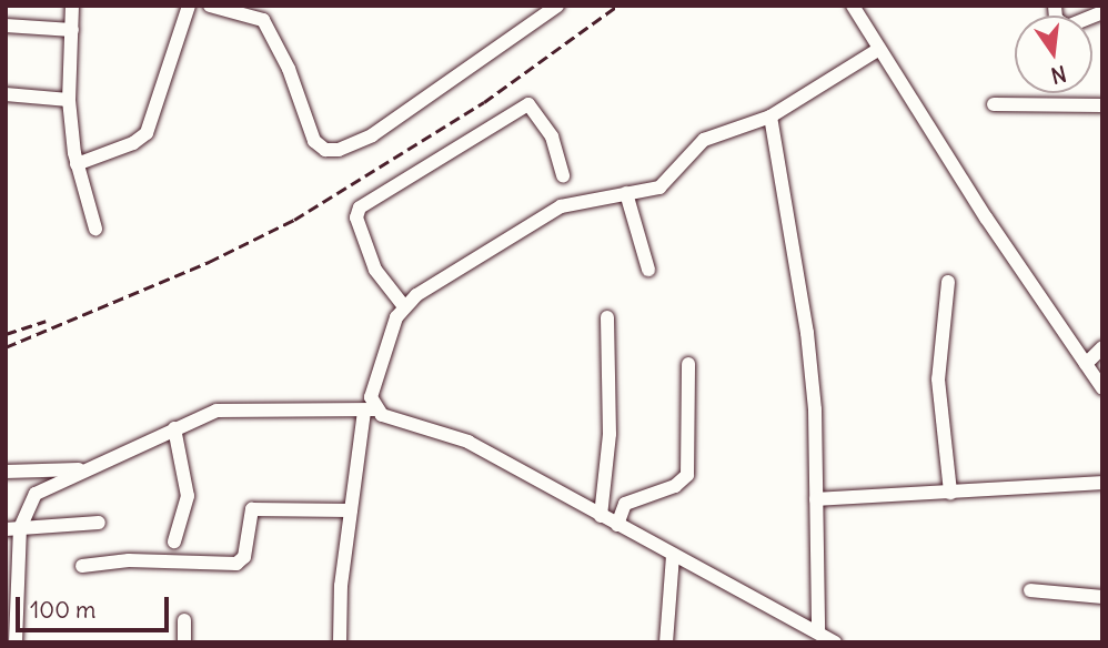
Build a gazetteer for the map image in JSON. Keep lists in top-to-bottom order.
{
  "scale_bar": "100 m",
  "north": "bottom"
}
